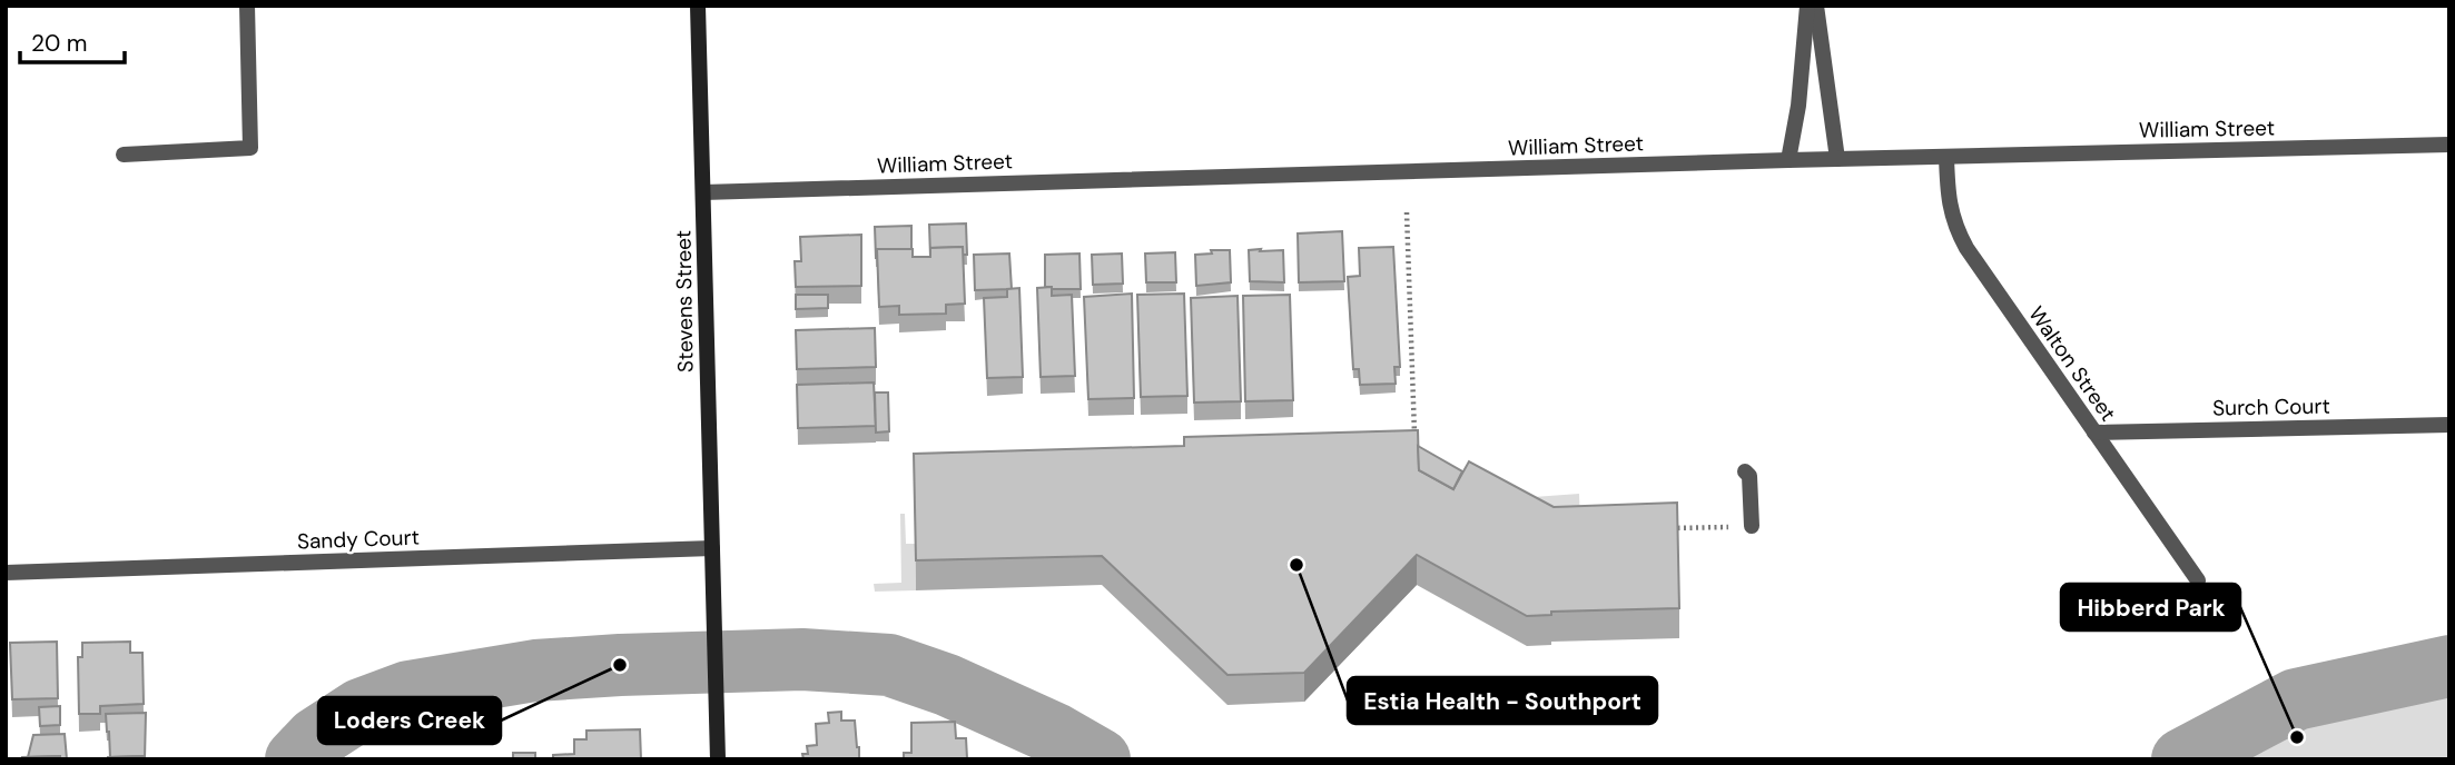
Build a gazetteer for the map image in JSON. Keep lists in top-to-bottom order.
{
  "streets": {
    "main road": ["Stevens Street"],
    "street": [
      "William Street",
      "Walton Street",
      "Surch Court",
      "Sandy Court"
    ]
  },
  "crossings": [
    ["William Street", "Stevens Street"],
    ["William Street", "Walton Street"],
    ["Stevens Street", "Sandy Court"],
    ["Walton Street", "Surch Court"]
  ],
  "places": ["Estia Health - Southport", "Loders Creek", "Hibberd Park"],
  "scale_bar": "20 m"
}
